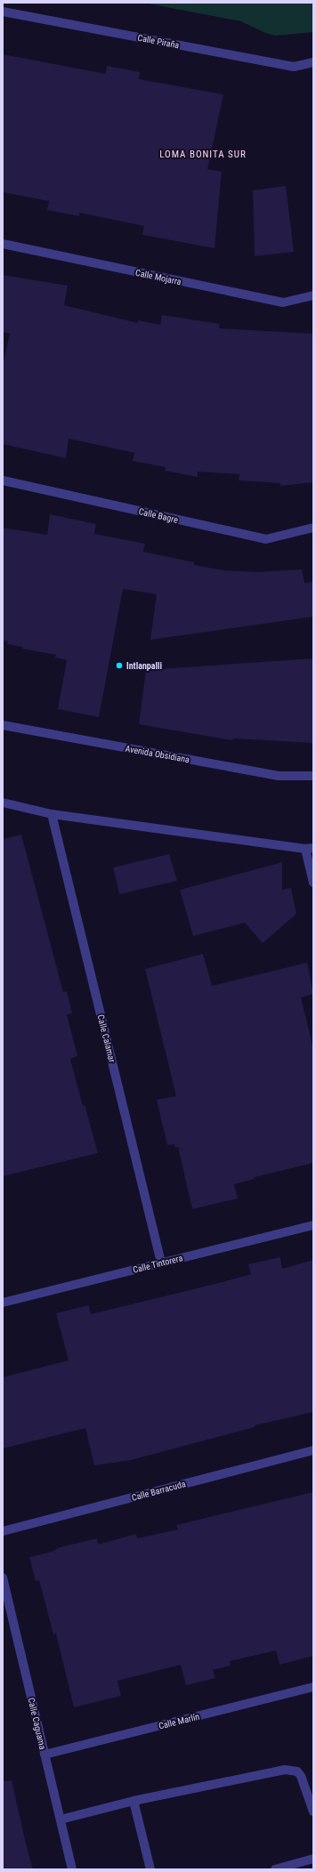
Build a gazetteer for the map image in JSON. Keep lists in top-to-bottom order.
{
  "streets": {
    "street": [
      "Calle Piraña",
      "Calle Mojarra",
      "Calle Bagre",
      "Avenida Obsidiana",
      "Calle Calamar",
      "Calle Tintorera",
      "Calle Barracuda",
      "Calle Marlín",
      "Calle Caguama"
    ]
  },
  "crossings": [
    ["Calle Calamar", "Calle Tintorera"],
    ["Calle Marlín", "Calle Caguama"]
  ],
  "districts": ["LOMA BONITA SUR"],
  "places": ["Intlanpalli"]
}
